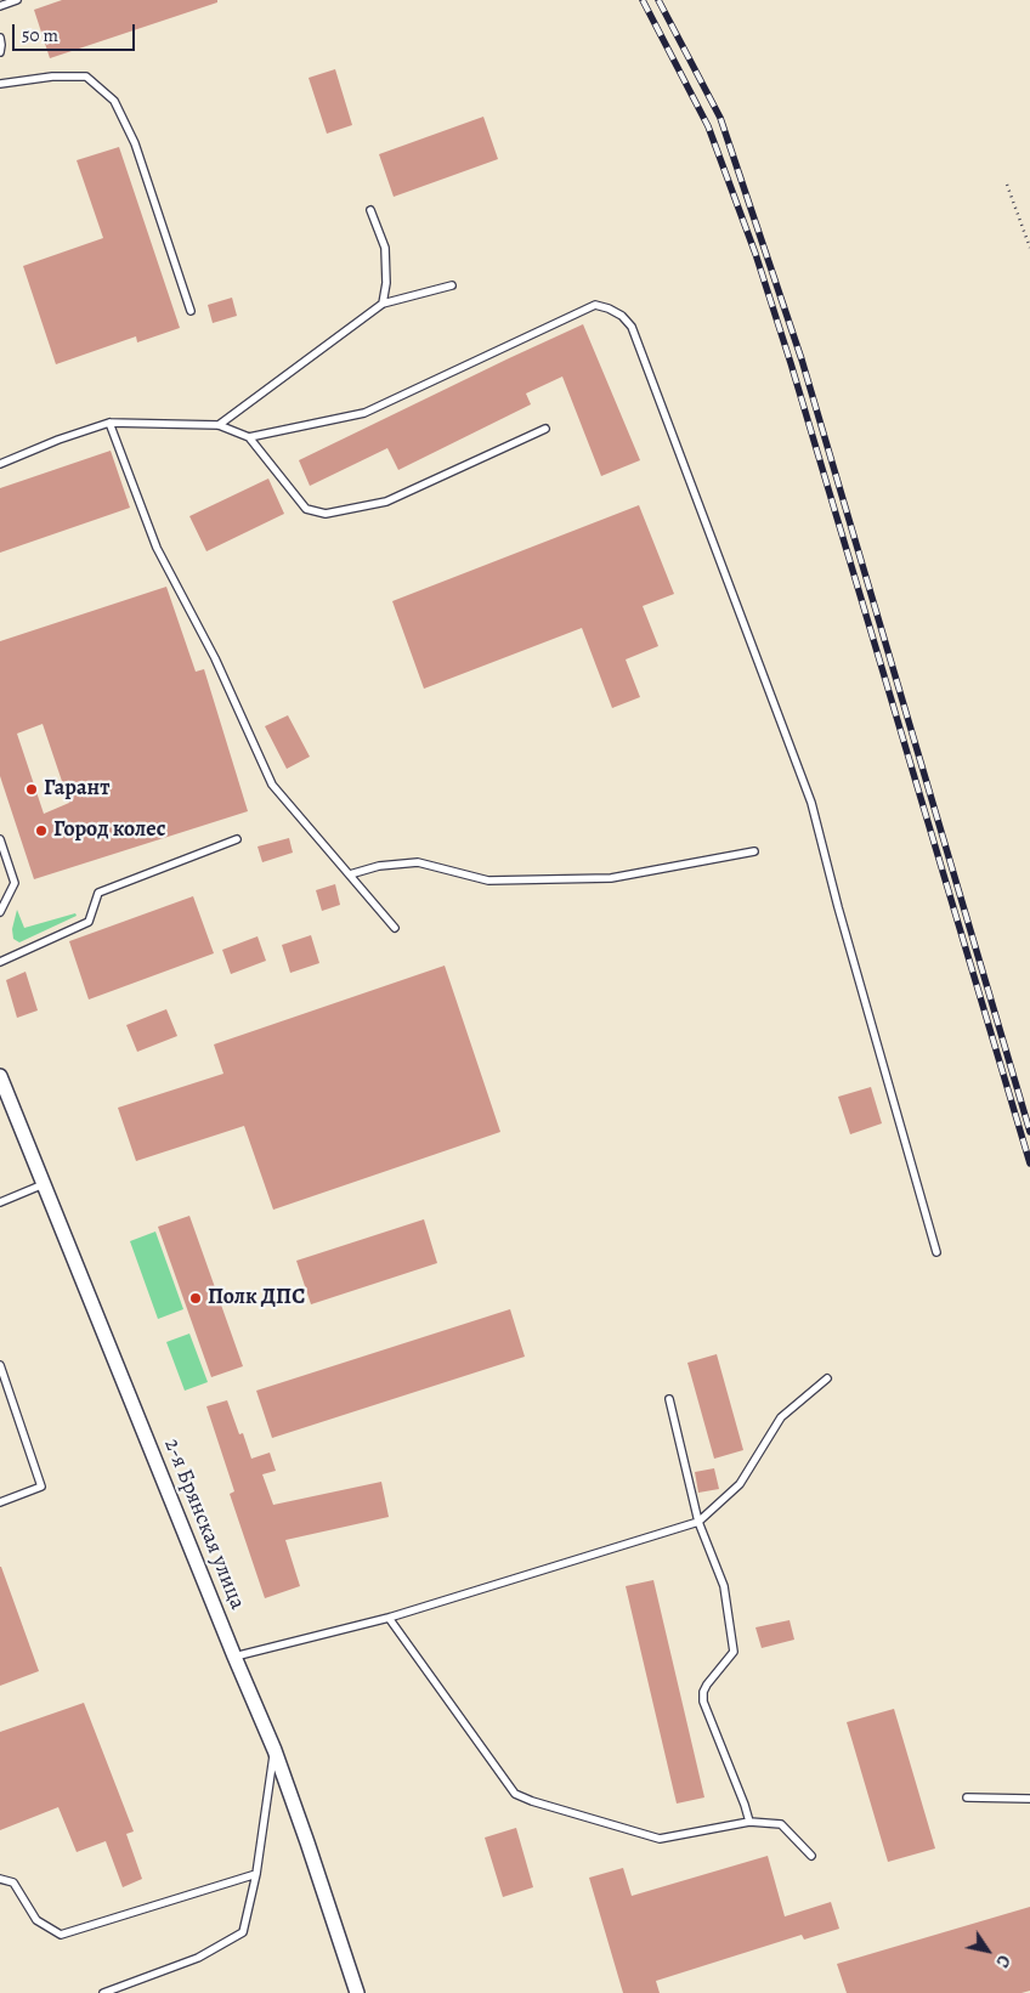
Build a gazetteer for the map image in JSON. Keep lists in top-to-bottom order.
{
  "streets": {
    "street": ["2-я Брянская улица"]
  },
  "places": ["Гарант", "Город колес", "Полк ДПС"],
  "scale_bar": "50 m",
  "north": "bottom right"
}
